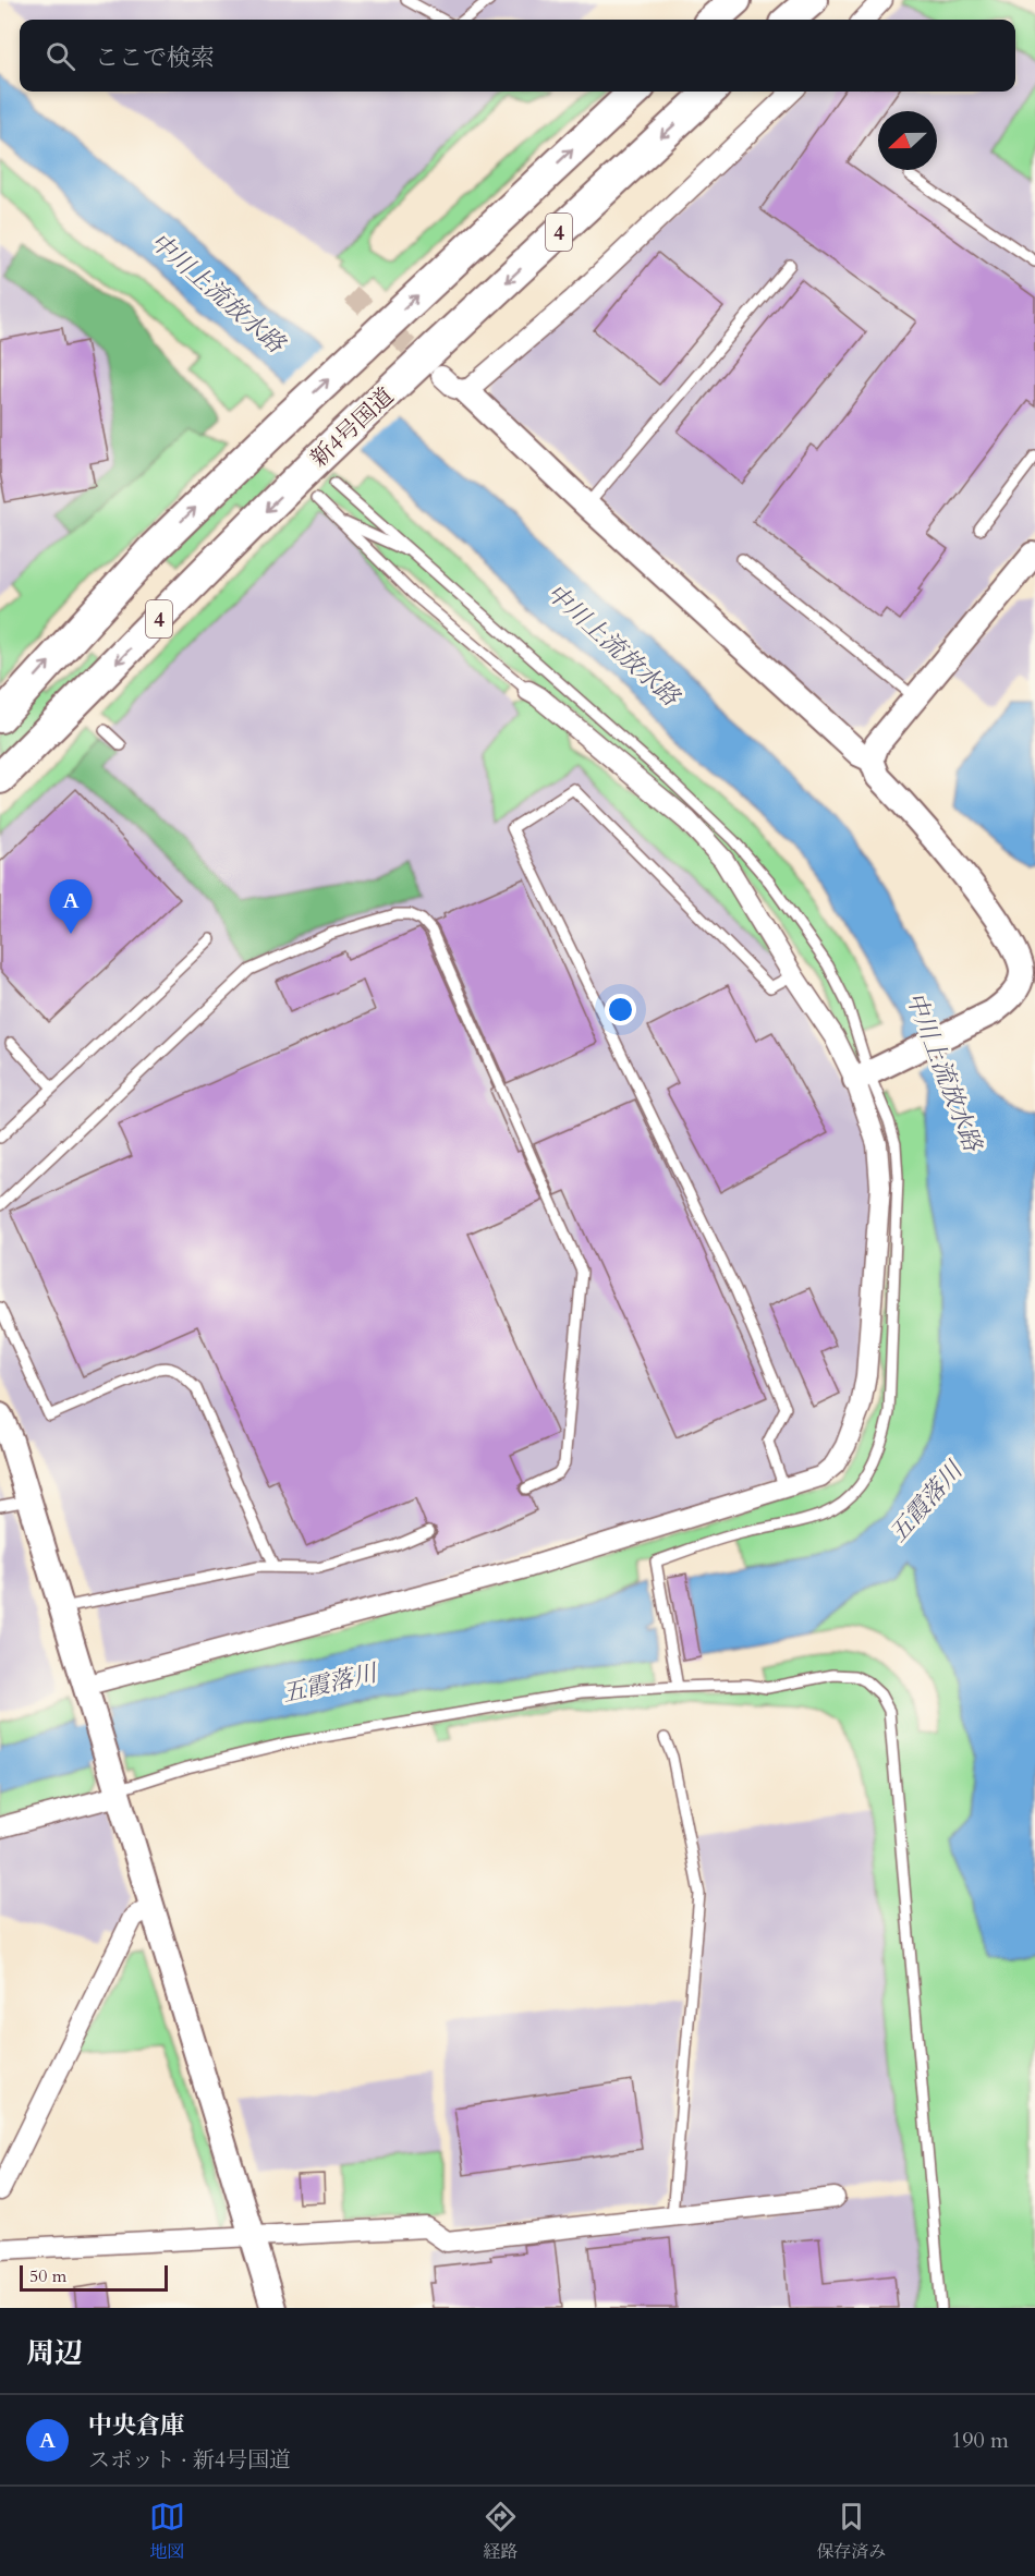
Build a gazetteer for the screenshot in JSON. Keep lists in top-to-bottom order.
{
  "streets": {
    "highway": ["4", "新4号国道"]
  },
  "water": ["中川上流放水路", "五霞落川"],
  "scale_bar": "50 m",
  "north": "left",
  "page": {
    "search": "ここで検索",
    "pins": "A",
    "scale": "50 m",
    "heading": "周辺",
    "list": [
      {
        "mark": "A",
        "name": "中央倉庫",
        "note": "スポット · 新4号国道",
        "value": "190 m"
      }
    ],
    "nav": ["地図", "経路", "保存済み"]
  }
}
